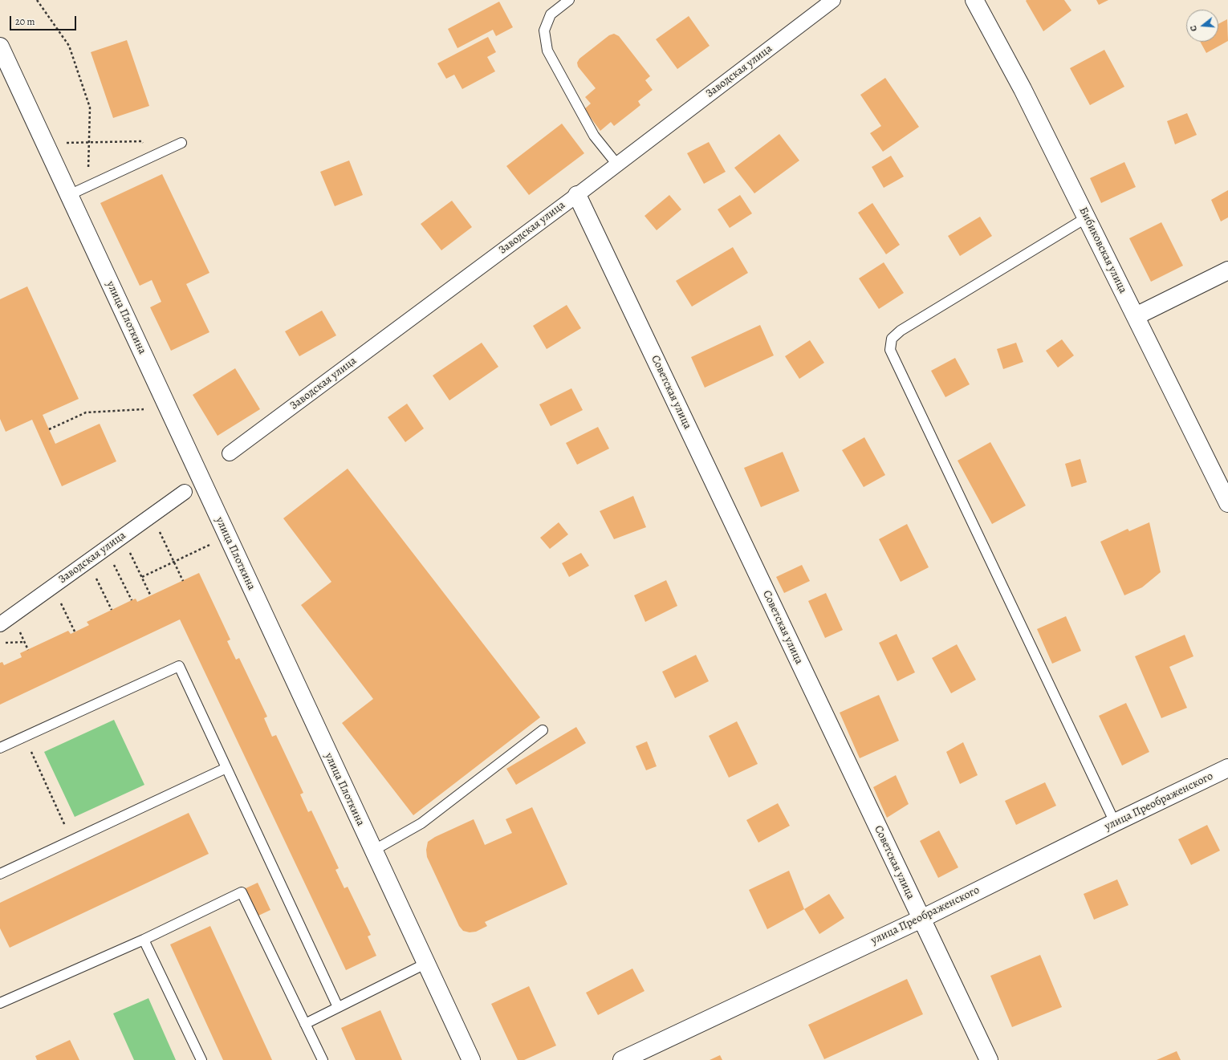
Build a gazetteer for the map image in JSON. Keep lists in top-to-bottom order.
{
  "streets": {
    "street": [
      "Заводская улица",
      "Бибиковская улица",
      "улица Плоткина",
      "Советская улица",
      "улица Преображенского"
    ]
  },
  "crossings": [
    ["Заводская улица", "Советская улица"],
    ["Советская улица", "улица Преображенского"]
  ],
  "scale_bar": "20 m",
  "north": "left"
}
